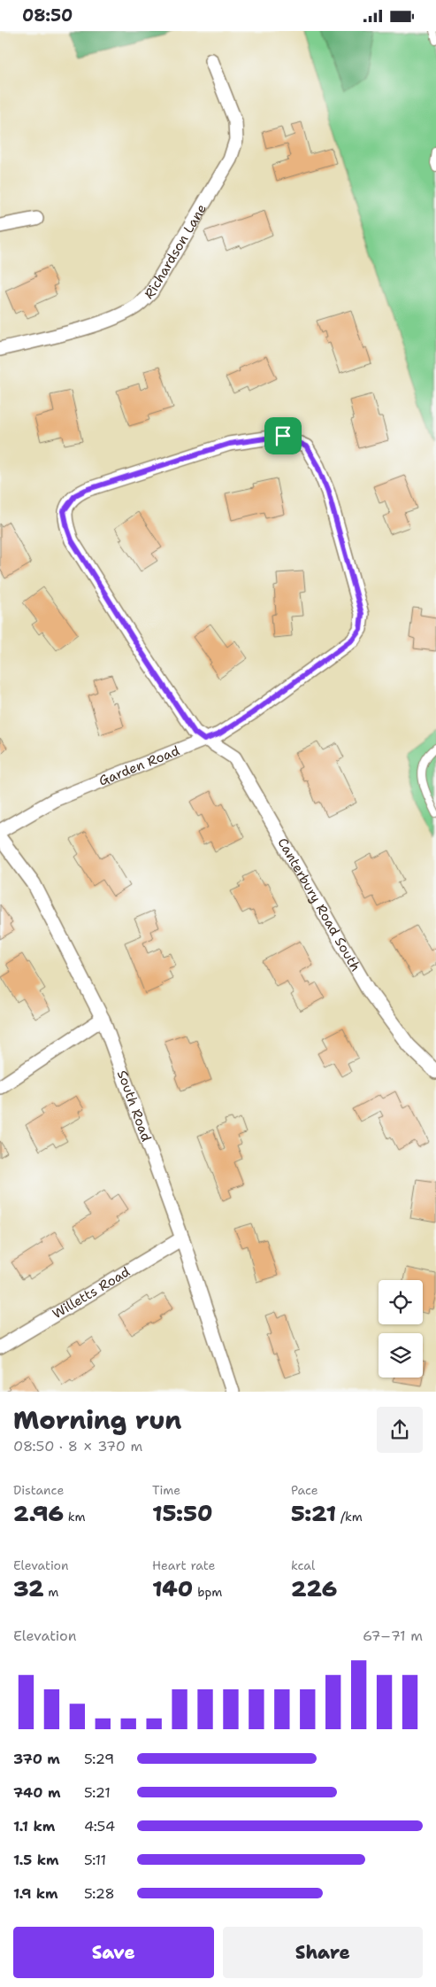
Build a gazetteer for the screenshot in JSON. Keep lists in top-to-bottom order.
{
  "streets": {
    "street": [
      "Richardson Lane",
      "Garden Road",
      "Canterbury Road South",
      "South Road",
      "Willetts Road"
    ]
  },
  "crossings": [
    ["Garden Road", "Canterbury Road South"],
    ["South Road", "Willetts Road"]
  ],
  "page": {
    "status": "08:50",
    "heading": ["Morning run", "08:50 · 8 × 370 m"],
    "stats": [
      ["Distance", "2.96 km"],
      ["Time", "15:50"],
      ["Pace", "5:21 /km"],
      ["Elevation", "32 m"],
      ["Heart rate", "140 bpm"],
      ["kcal", "226"]
    ],
    "chart": ["Elevation", "67–71 m"],
    "list": [
      {
        "name": "370 m",
        "note": "5:29"
      },
      {
        "name": "740 m",
        "note": "5:21"
      },
      {
        "name": "1.1 km",
        "note": "4:54"
      },
      {
        "name": "1.5 km",
        "note": "5:11"
      },
      {
        "name": "1.9 km",
        "note": "5:28"
      }
    ],
    "buttons": ["Save", "Share"]
  }
}
